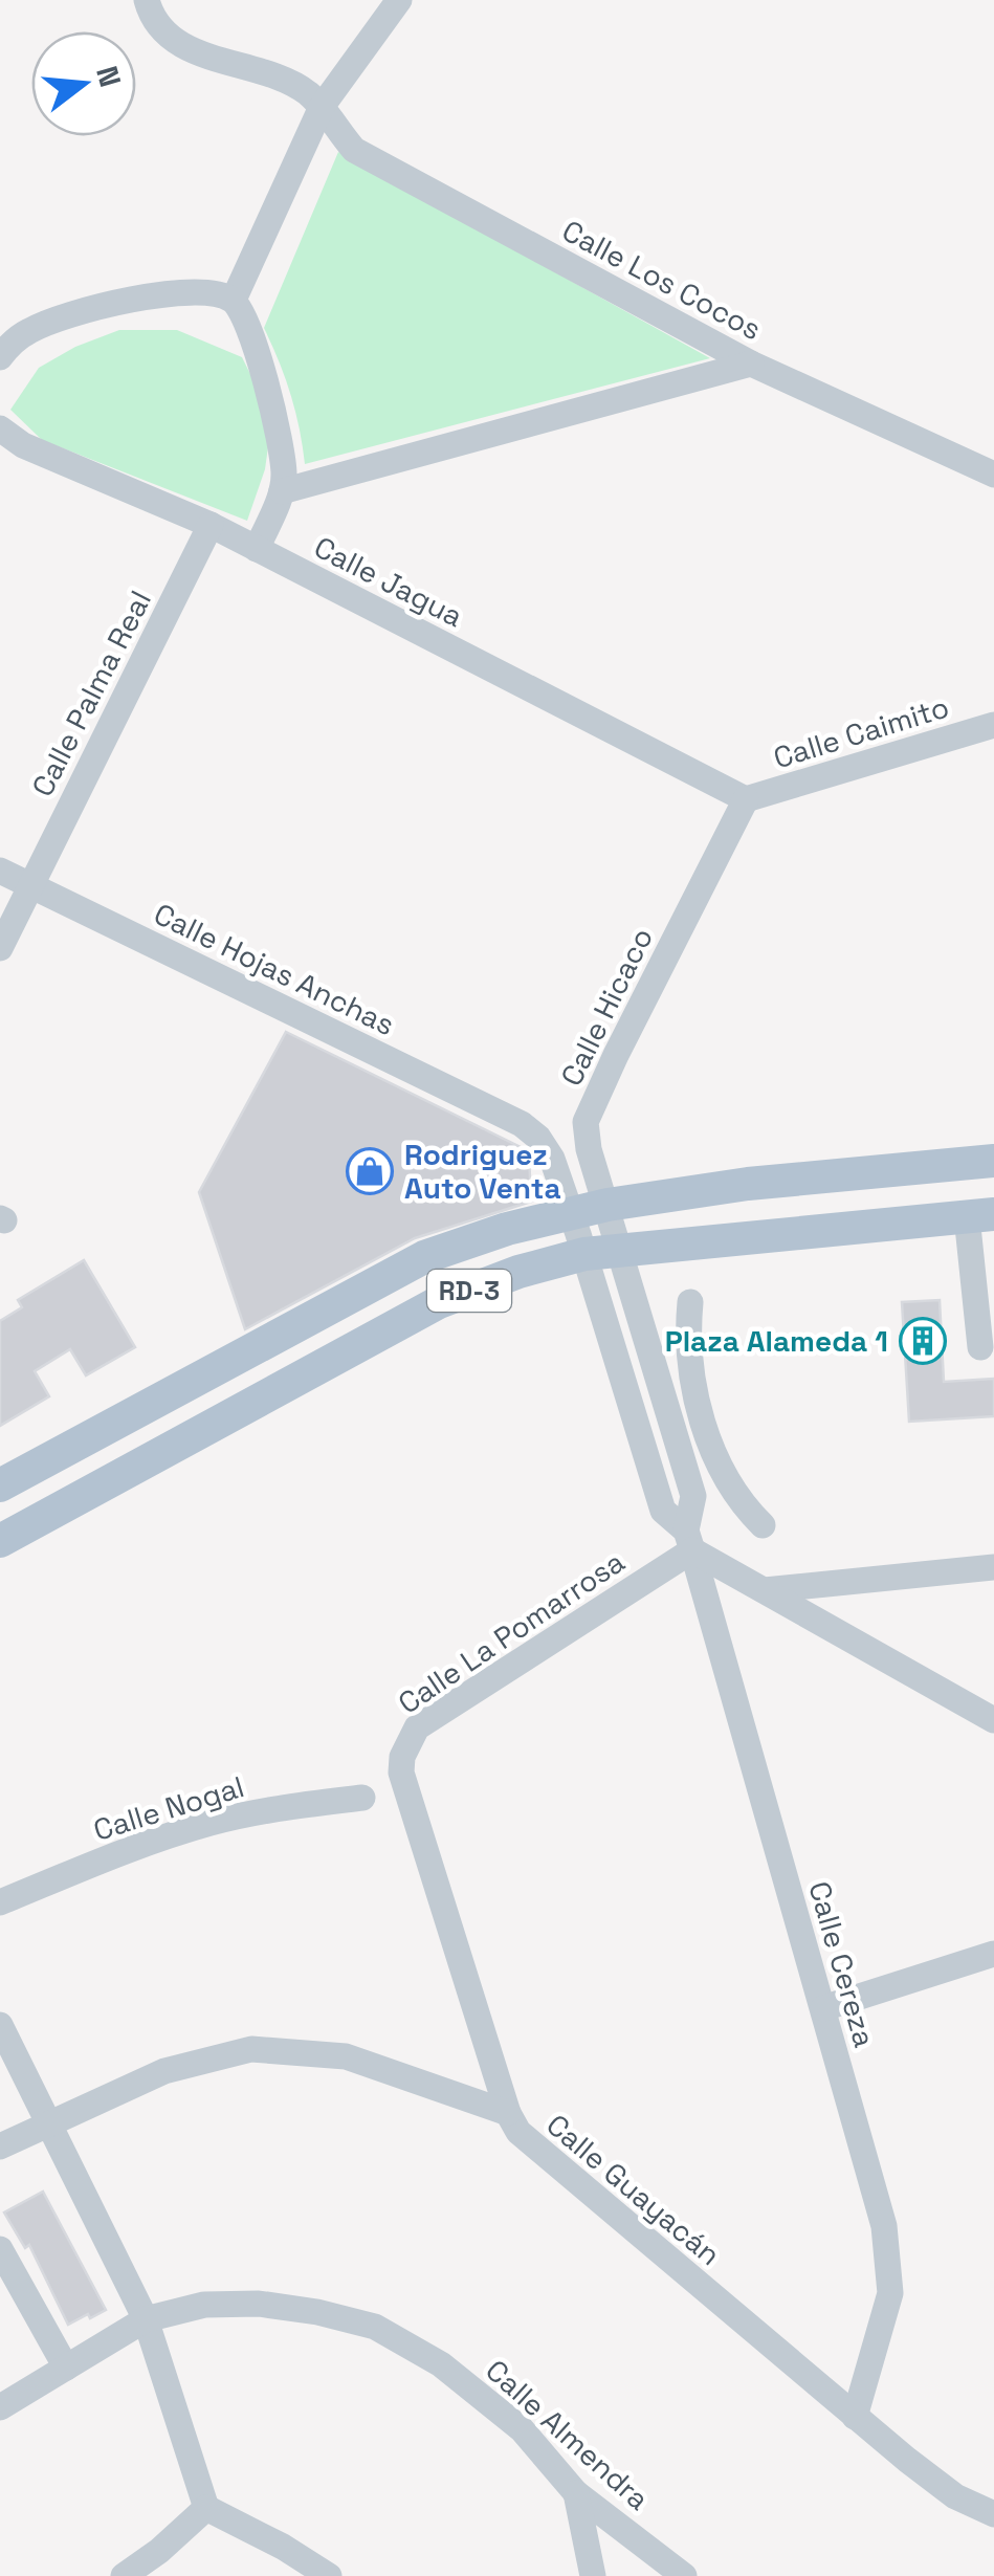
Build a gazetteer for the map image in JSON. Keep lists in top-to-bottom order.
{
  "streets": {
    "main road": ["RD-3"],
    "street": [
      "Calle Los Cocos",
      "Calle Jagua",
      "Calle Palma Real",
      "Calle Caimito",
      "Calle Hojas Anchas",
      "Calle Hicaco",
      "Calle La Pomarrosa",
      "Calle Nogal",
      "Calle Cereza",
      "Calle Guayacán",
      "Calle Almendra"
    ]
  },
  "crossings": [
    ["Calle Jagua", "Calle Palma Real"],
    ["Calle Jagua", "Calle Caimito"],
    ["Calle Jagua", "Calle Hicaco"],
    ["Calle Palma Real", "Calle Hojas Anchas"],
    ["Calle Caimito", "Calle Hicaco"],
    ["Calle Hojas Anchas", "Calle Cereza"],
    ["Calle Hicaco", "RD-3"],
    ["Calle Hicaco", "Calle Cereza"],
    ["RD-3", "Calle Cereza"],
    ["Calle La Pomarrosa", "Calle Cereza"],
    ["Calle La Pomarrosa", "Calle Guayacán"],
    ["Calle Cereza", "Calle Guayacán"]
  ],
  "places": {
    "shop": ["Rodriguez Auto Venta"],
    "building": ["Plaza Alameda 1"]
  },
  "north": "right"
}
